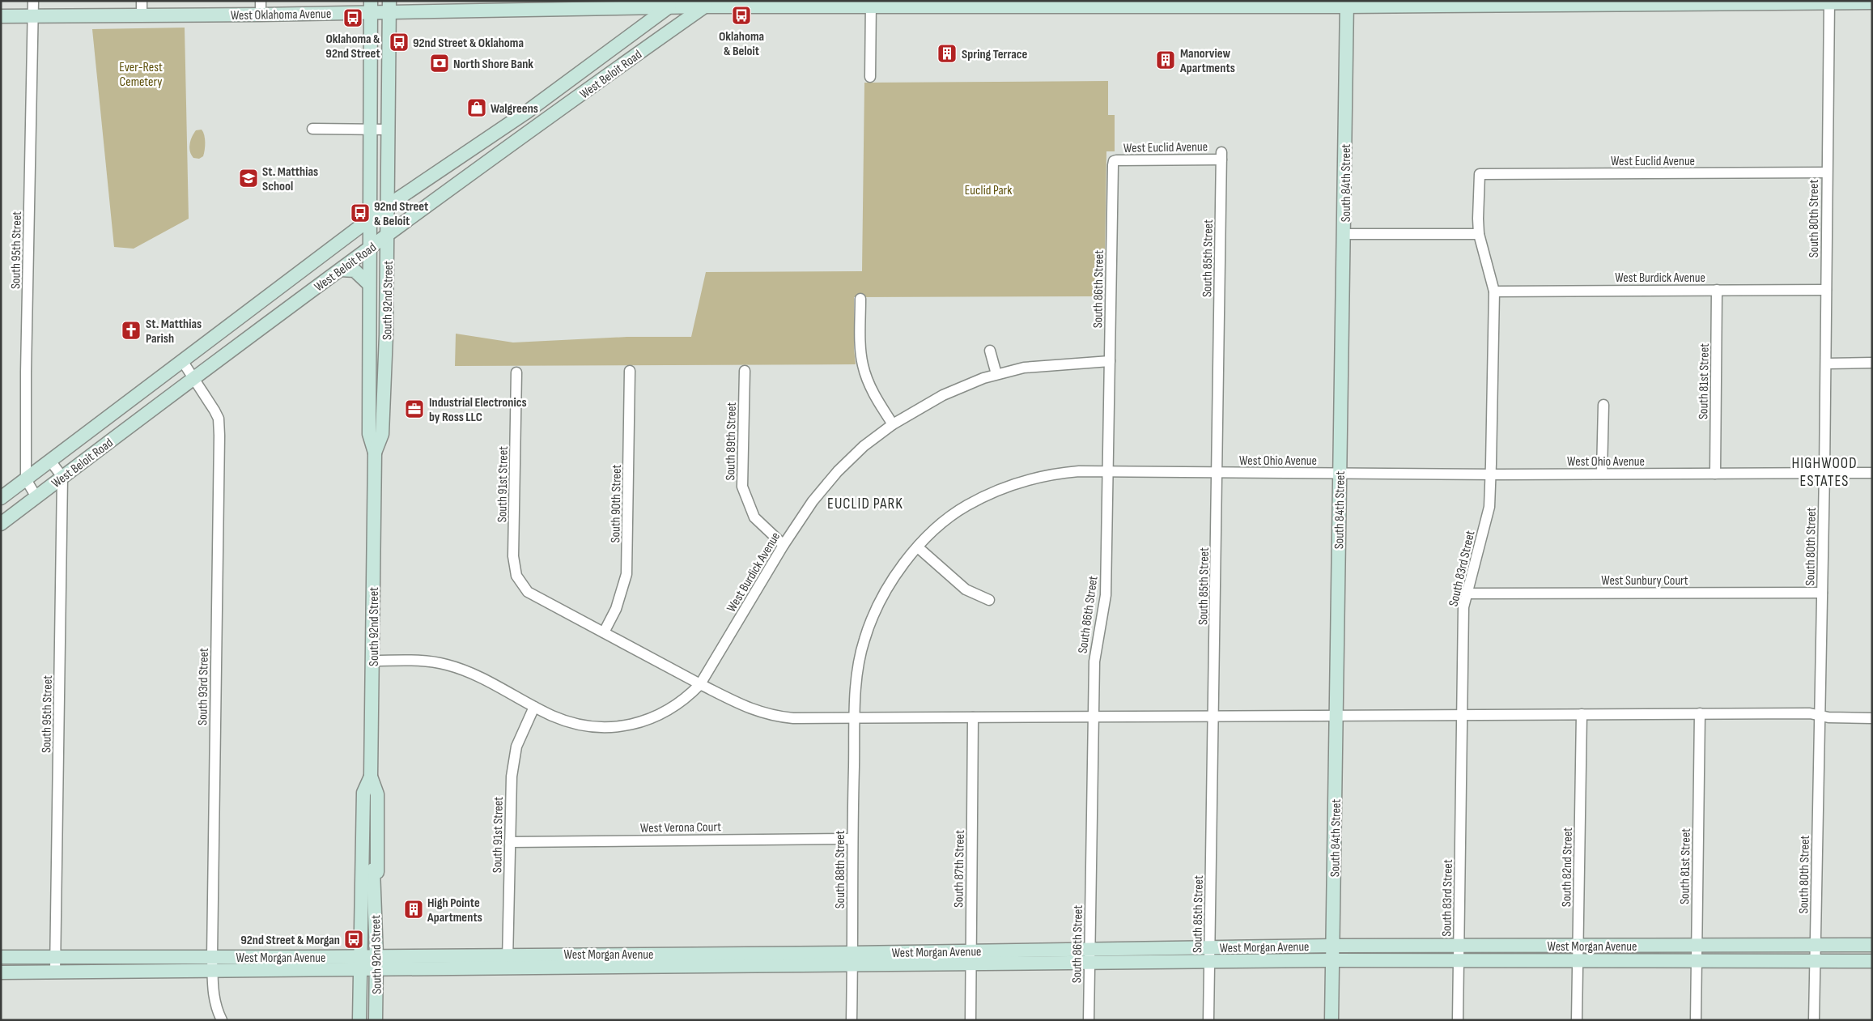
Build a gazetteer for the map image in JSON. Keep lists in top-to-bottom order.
{
  "streets": {
    "main road": [
      "West Oklahoma Avenue",
      "West Beloit Road",
      "South 84th Street",
      "South 92nd Street",
      "West Morgan Avenue"
    ],
    "street": [
      "West Euclid Avenue",
      "South 80th Street",
      "South 95th Street",
      "South 85th Street",
      "West Burdick Avenue",
      "South 86th Street",
      "South 81st Street",
      "South 89th Street",
      "West Ohio Avenue",
      "South 91st Street",
      "South 90th Street",
      "South 83rd Street",
      "West Sunbury Court",
      "South 93rd Street",
      "West Verona Court",
      "South 82nd Street",
      "South 87th Street",
      "South 88th Street"
    ]
  },
  "crossings": [
    ["West Oklahoma Avenue", "West Beloit Road"],
    ["West Oklahoma Avenue", "South 84th Street"],
    ["West Oklahoma Avenue", "South 80th Street"],
    ["West Oklahoma Avenue", "South 95th Street"],
    ["West Oklahoma Avenue", "South 92nd Street"],
    ["West Beloit Road", "South 95th Street"],
    ["West Beloit Road", "South 92nd Street"],
    ["West Beloit Road", "South 93rd Street"],
    ["West Euclid Avenue", "South 80th Street"],
    ["West Euclid Avenue", "South 85th Street"],
    ["West Euclid Avenue", "South 86th Street"],
    ["West Euclid Avenue", "South 83rd Street"],
    ["South 84th Street", "West Ohio Avenue"],
    ["South 84th Street", "West Morgan Avenue"],
    ["South 80th Street", "West Burdick Avenue"],
    ["South 80th Street", "West Ohio Avenue"],
    ["South 80th Street", "West Sunbury Court"],
    ["South 80th Street", "West Morgan Avenue"],
    ["South 95th Street", "West Morgan Avenue"],
    ["South 85th Street", "West Ohio Avenue"],
    ["South 85th Street", "West Morgan Avenue"],
    ["West Burdick Avenue", "South 86th Street"],
    ["West Burdick Avenue", "South 92nd Street"],
    ["West Burdick Avenue", "South 81st Street"],
    ["West Burdick Avenue", "South 89th Street"],
    ["West Burdick Avenue", "South 91st Street"],
    ["West Burdick Avenue", "South 83rd Street"],
    ["South 86th Street", "West Ohio Avenue"],
    ["South 86th Street", "West Morgan Avenue"],
    ["South 92nd Street", "West Morgan Avenue"],
    ["South 81st Street", "West Ohio Avenue"],
    ["South 81st Street", "West Morgan Avenue"],
    ["West Ohio Avenue", "South 83rd Street"],
    ["West Ohio Avenue", "South 88th Street"],
    ["South 91st Street", "South 90th Street"],
    ["South 91st Street", "West Verona Court"],
    ["South 91st Street", "West Morgan Avenue"],
    ["South 83rd Street", "West Sunbury Court"],
    ["South 83rd Street", "West Morgan Avenue"],
    ["South 93rd Street", "West Morgan Avenue"],
    ["West Verona Court", "South 88th Street"],
    ["South 82nd Street", "West Morgan Avenue"],
    ["South 87th Street", "West Morgan Avenue"],
    ["South 88th Street", "West Morgan Avenue"]
  ],
  "districts": ["HIGHWOOD ESTATES", "EUCLID PARK"],
  "parks": ["Ever-Rest Cemetery", "Euclid Park"],
  "places": {
    "bus stop": [
      "Oklahoma & Beloit",
      "Oklahoma & 92nd Street",
      "92nd Street & Oklahoma",
      "92nd Street & Beloit",
      "92nd Street & Morgan"
    ],
    "building": ["Spring Terrace", "Manorview Apartments", "High Pointe Apartments"],
    "bank": ["North Shore Bank"],
    "shop": ["Walgreens"],
    "school or university": ["St. Matthias School"],
    "church": ["St. Matthias Parish"],
    "office": ["Industrial Electronics by Ross LLC"]
  }
}
